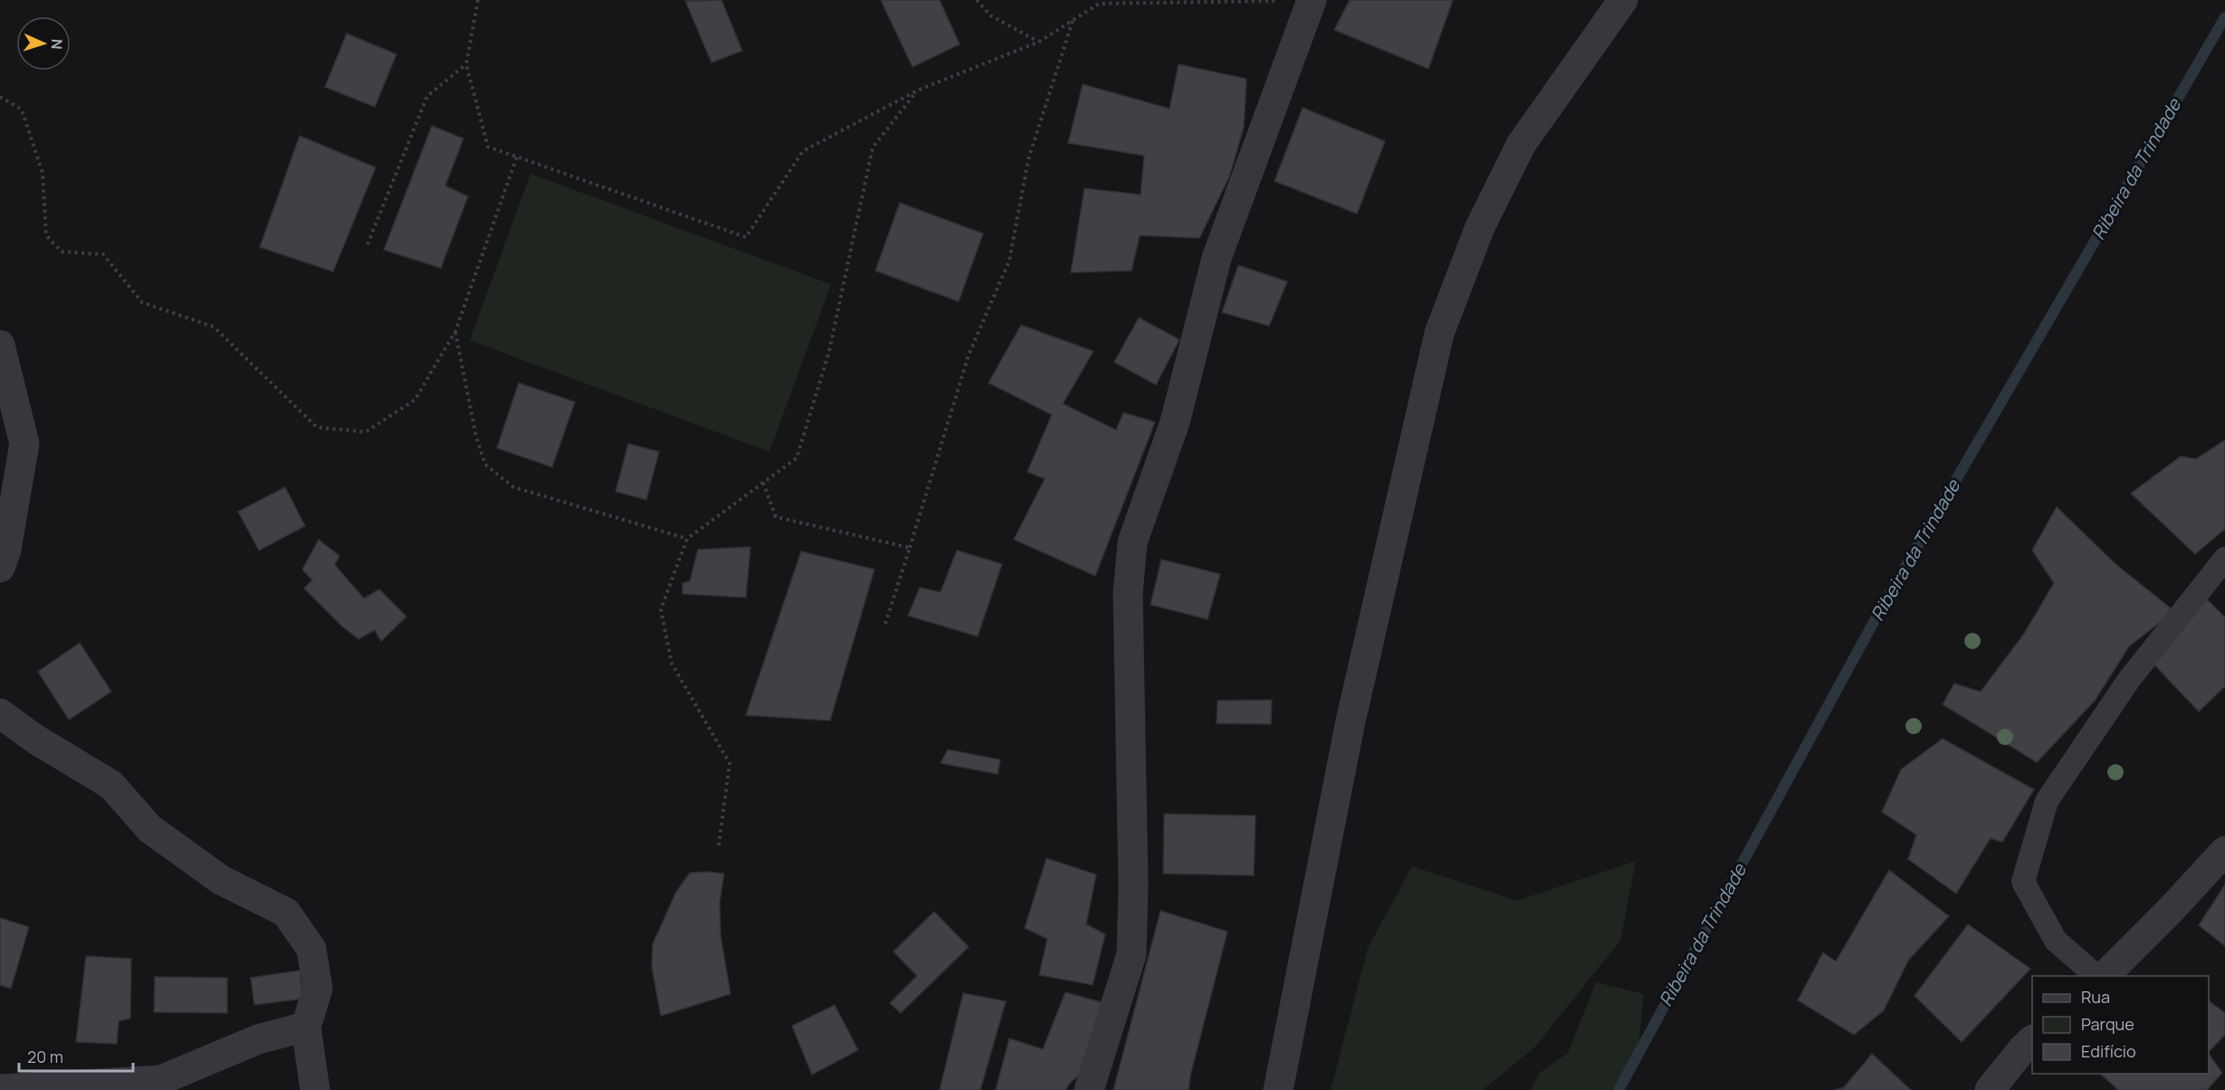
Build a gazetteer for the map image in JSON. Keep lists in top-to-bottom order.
{
  "water": ["Ribeira da Trindade"],
  "legend": ["Rua", "Parque", "Edifício"],
  "scale_bar": "20 m",
  "north": "right"
}
